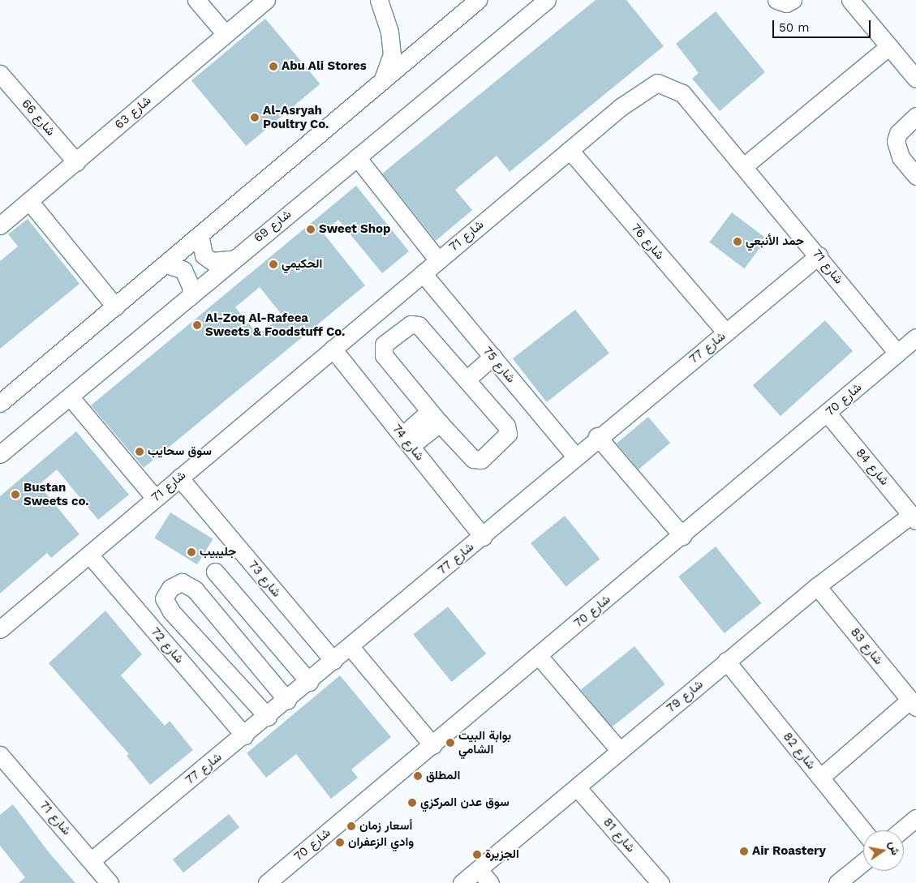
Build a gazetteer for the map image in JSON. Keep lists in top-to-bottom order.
{
  "streets": {
    "street": [
      "شارع 63",
      "شارع 66",
      "شارع 69",
      "شارع 71",
      "شارع 76",
      "شارع 77",
      "شارع 75",
      "شارع 70",
      "شارع 74",
      "شارع 84",
      "شارع 73",
      "شارع 72",
      "شارع 83",
      "شارع 79",
      "شارع 82",
      "شارع 81"
    ]
  },
  "crossings": [
    ["شارع 63", "شارع 66"],
    ["شارع 71", "شارع 76"],
    ["شارع 71", "شارع 77"],
    ["شارع 71", "شارع 75"],
    ["شارع 71", "شارع 70"],
    ["شارع 71", "شارع 74"],
    ["شارع 71", "شارع 73"],
    ["شارع 71", "شارع 72"],
    ["شارع 76", "شارع 77"],
    ["شارع 77", "شارع 75"],
    ["شارع 77", "شارع 74"],
    ["شارع 77", "شارع 73"],
    ["شارع 77", "شارع 72"],
    ["شارع 70", "شارع 84"],
    ["شارع 84", "شارع 79"],
    ["شارع 83", "شارع 79"],
    ["شارع 79", "شارع 82"],
    ["شارع 79", "شارع 81"]
  ],
  "places": [
    "Abu Ali Stores",
    "Al-Asryah Poultry Co.",
    "Sweet Shop",
    "حمد الأنبعي",
    "الحكيمي",
    "Al-Zoq Al-Rafeea Sweets & Foodstuff Co.",
    "سوق سحايب",
    "Bustan Sweets co.",
    "جليبيب",
    "بوابة البيت الشامي",
    "المطلق",
    "سوق عدن المركزي",
    "أسعار زمان",
    "وادي الزعفران",
    "Air Roastery",
    "الجزيرة"
  ],
  "scale_bar": "50 m",
  "north": "right"
}
